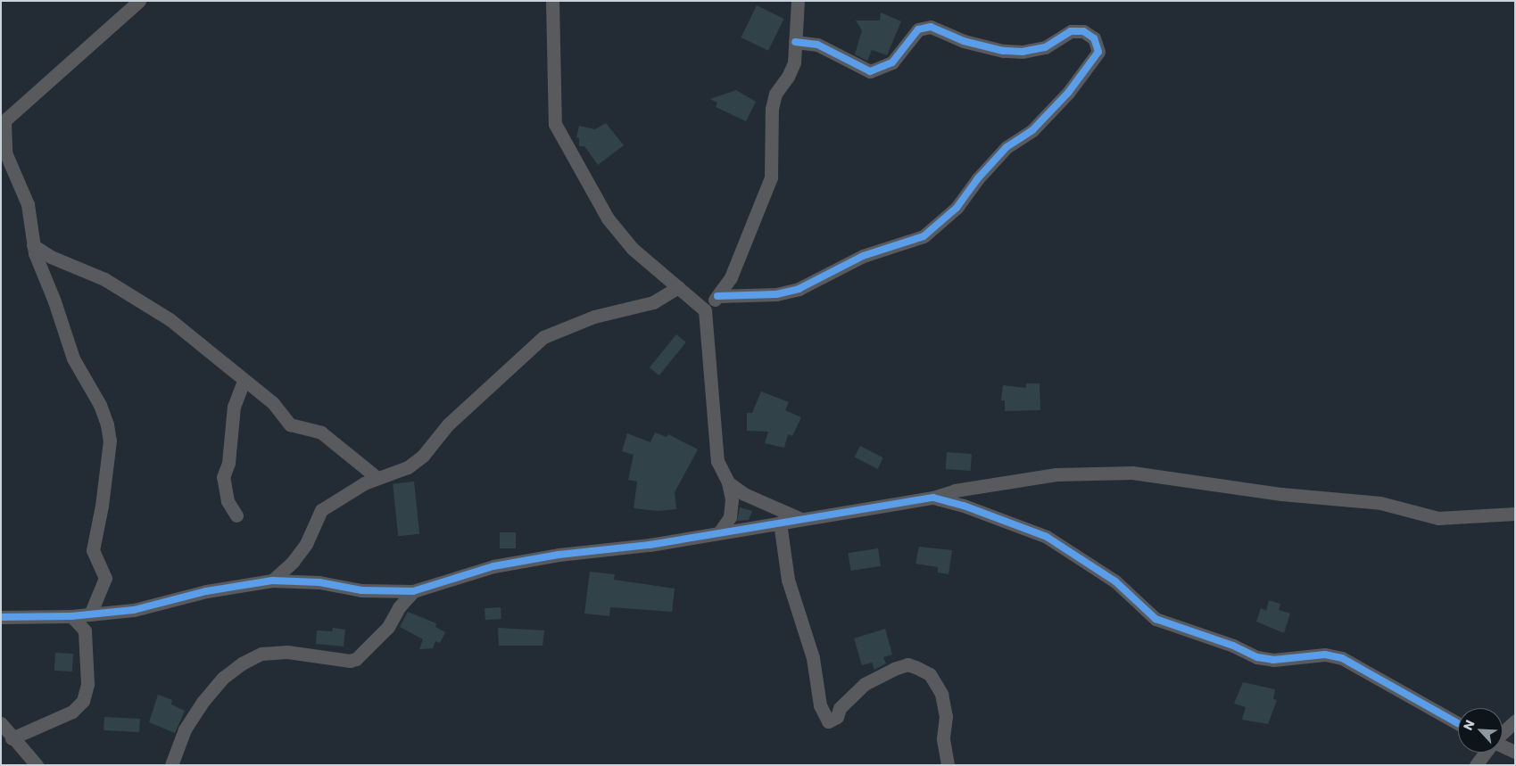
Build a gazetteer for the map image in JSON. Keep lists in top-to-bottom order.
{
  "north": "top left"
}
